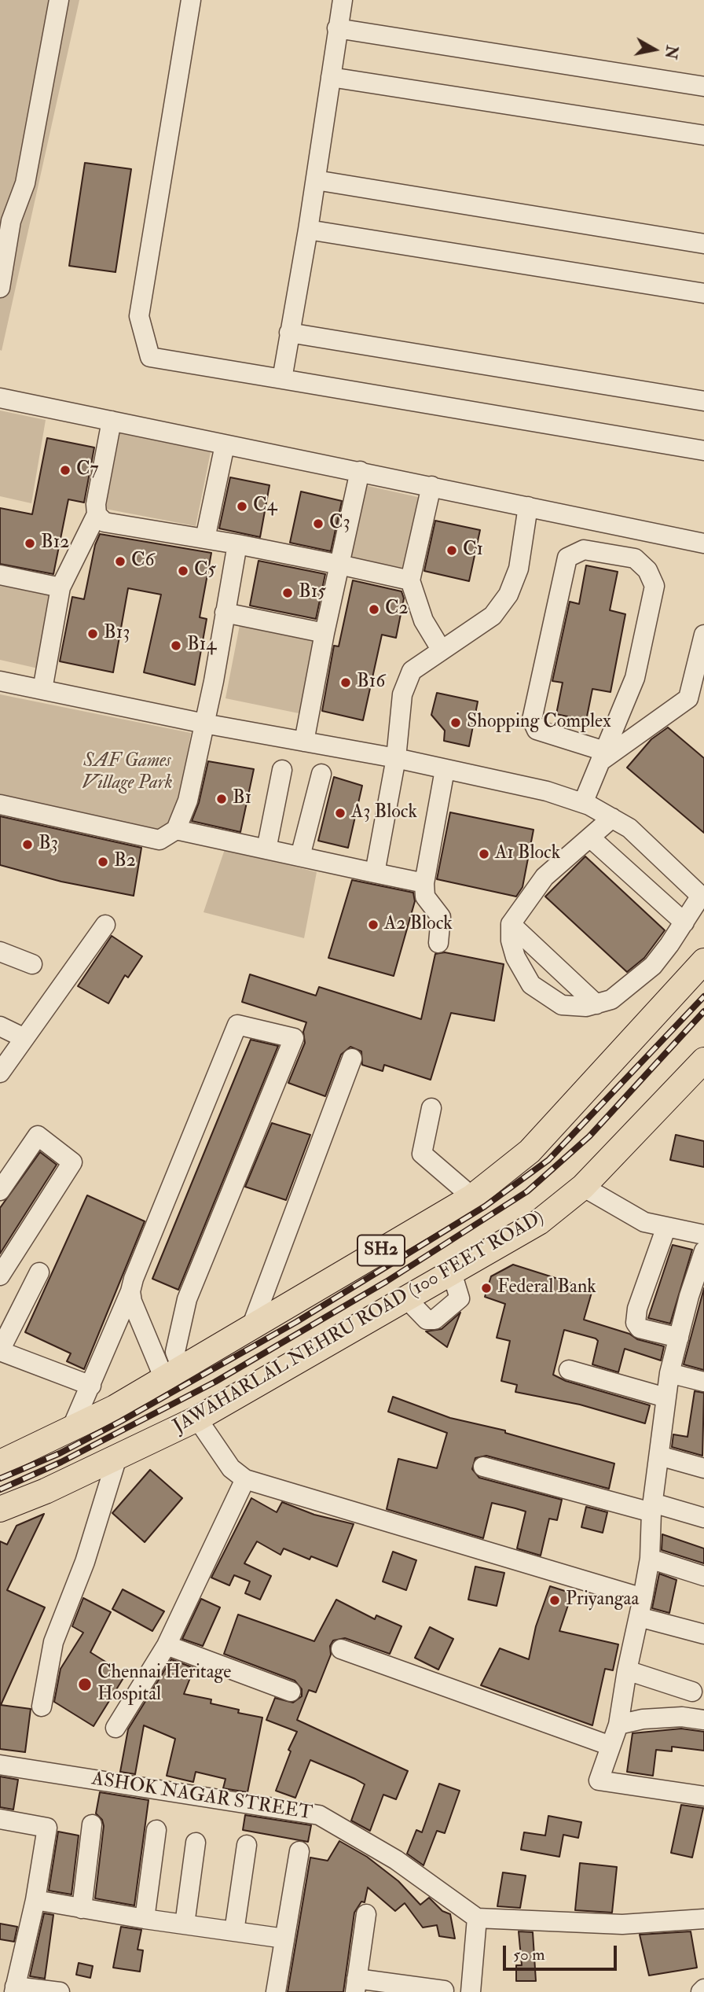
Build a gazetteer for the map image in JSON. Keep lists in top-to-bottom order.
{
  "streets": {
    "main road": ["SH2", "JAWAHARLAL NEHRU ROAD (100 FEET ROAD)"],
    "street": ["ASHOK NAGAR STREET"]
  },
  "parks": ["SAF Games Village Park"],
  "places": [
    "C7",
    "C4",
    "C3",
    "B12",
    "C1",
    "C6",
    "C5",
    "B15",
    "C2",
    "B13",
    "B14",
    "B16",
    "Shopping Complex",
    "B1",
    "A3 Block",
    "B3",
    "A1 Block",
    "B2",
    "A2 Block",
    "Federal Bank",
    "Priyangaa",
    "Chennai Heritage Hospital"
  ],
  "scale_bar": "50 m",
  "north": "right"
}
